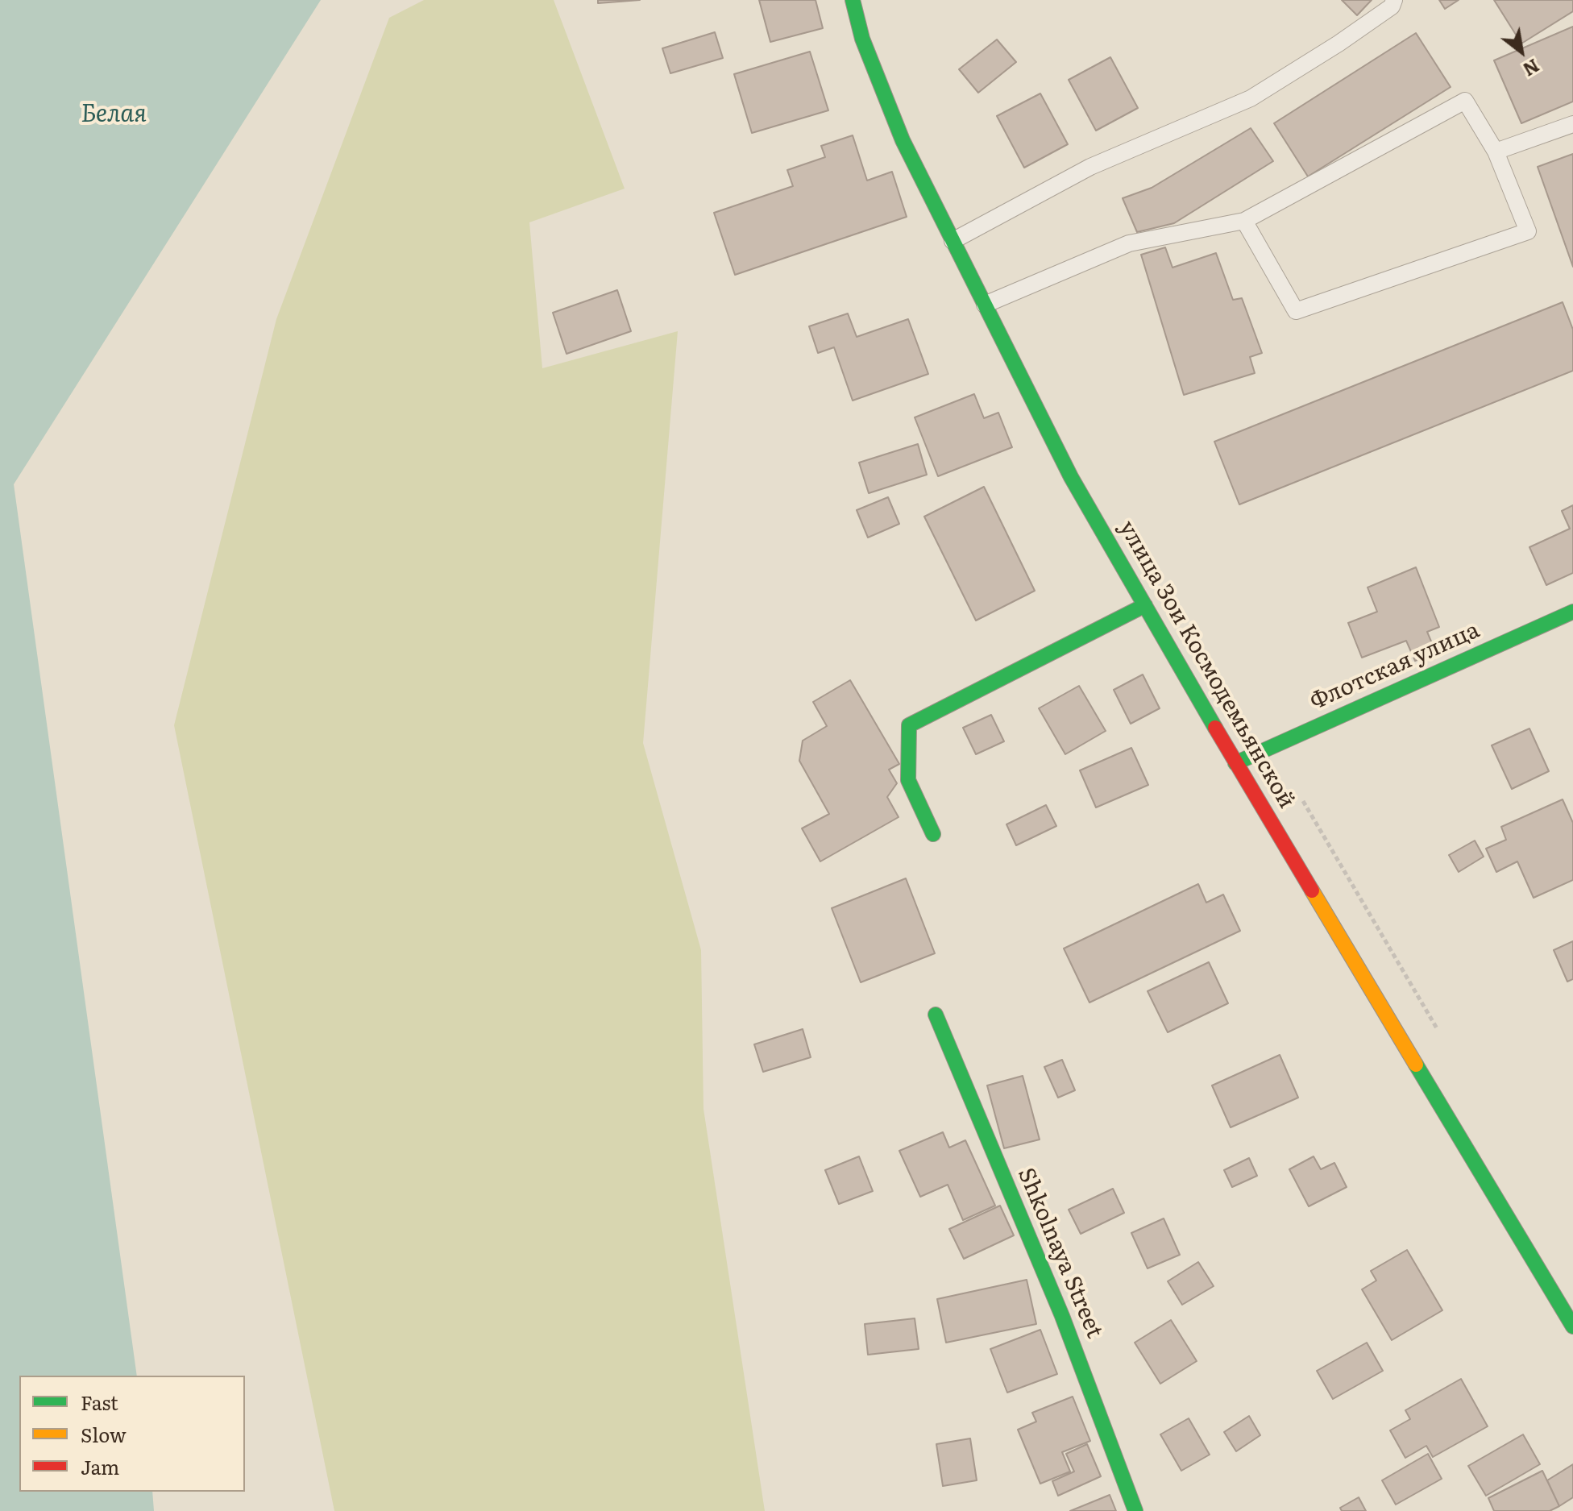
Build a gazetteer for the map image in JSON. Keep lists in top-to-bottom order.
{
  "streets": {
    "street": ["улица Зои Космодемьянской", "Флотская улица", "Shkolnaya Street"]
  },
  "crossings": [
    ["улица Зои Космодемьянской", "Флотская улица"]
  ],
  "water": ["Белая"],
  "legend": ["Fast", "Slow", "Jam"],
  "north": "bottom right"
}
